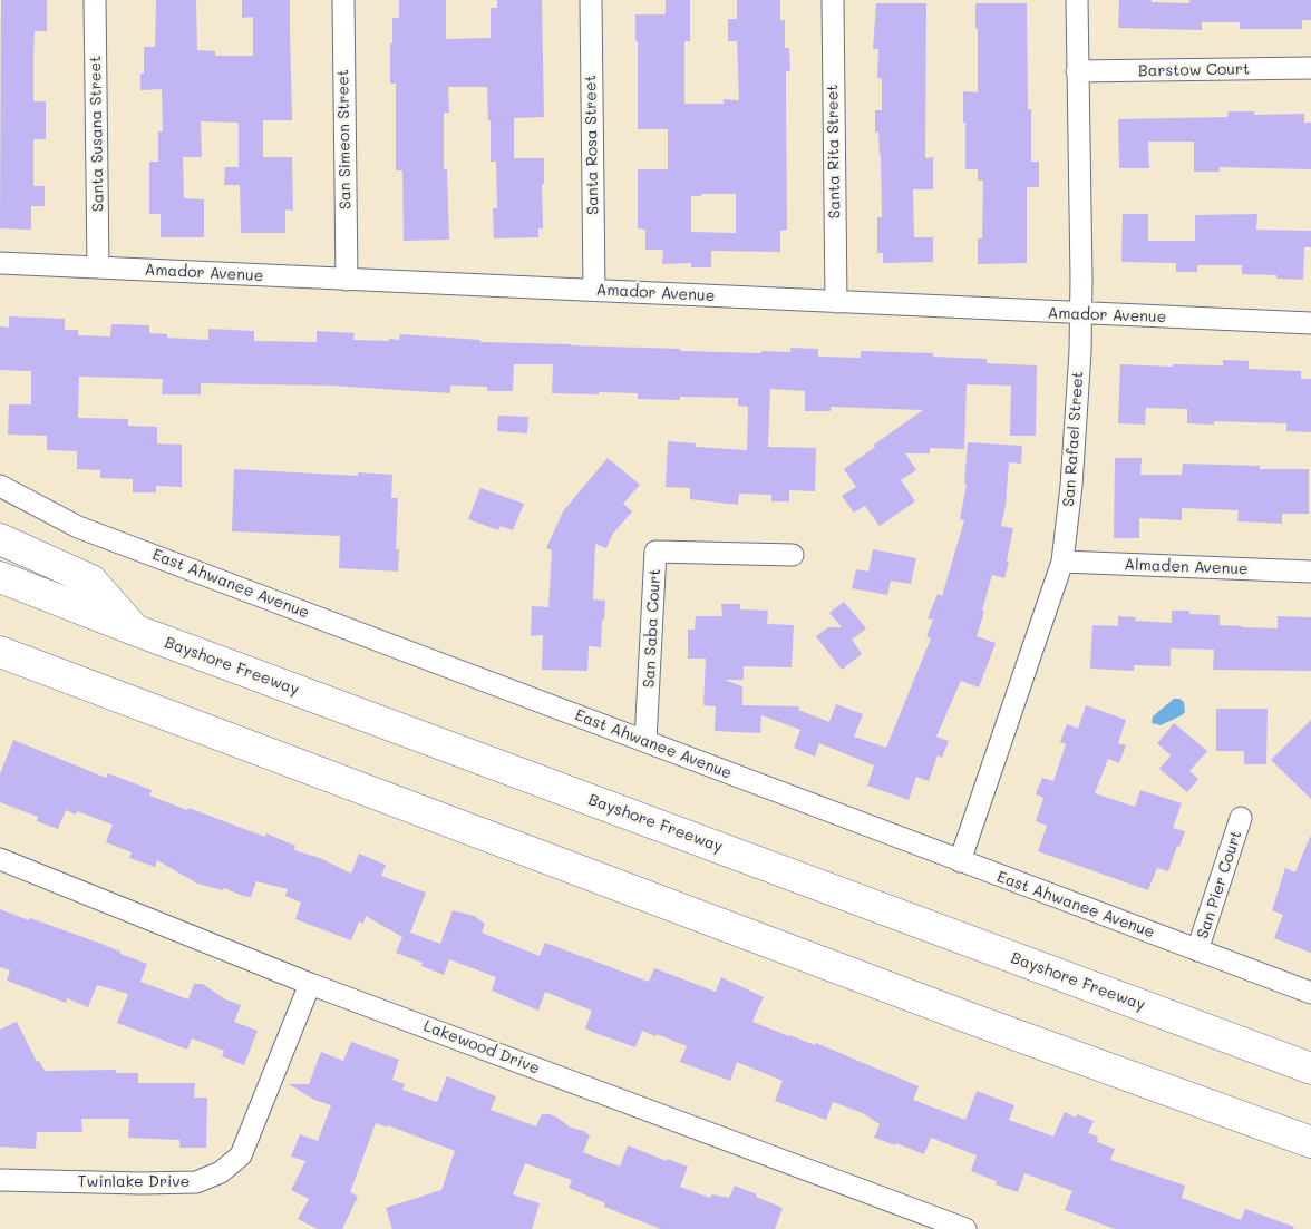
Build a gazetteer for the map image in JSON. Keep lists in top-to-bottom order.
{
  "streets": {
    "highway": ["Bayshore Freeway"],
    "street": [
      "Barstow Court",
      "Santa Susana Street",
      "San Simeon Street",
      "Santa Rosa Street",
      "Santa Rita Street",
      "Amador Avenue",
      "San Rafael Street",
      "Almaden Avenue",
      "East Ahwanee Avenue",
      "San Saba Court",
      "San Pier Court",
      "Lakewood Drive",
      "Twinlake Drive"
    ]
  },
  "crossings": [
    ["Barstow Court", "San Rafael Street"],
    ["Santa Susana Street", "Amador Avenue"],
    ["San Simeon Street", "Amador Avenue"],
    ["Santa Rosa Street", "Amador Avenue"],
    ["Santa Rita Street", "Amador Avenue"],
    ["Amador Avenue", "San Rafael Street"],
    ["San Rafael Street", "Almaden Avenue"],
    ["San Rafael Street", "East Ahwanee Avenue"],
    ["East Ahwanee Avenue", "San Saba Court"],
    ["East Ahwanee Avenue", "San Pier Court"],
    ["Lakewood Drive", "Twinlake Drive"]
  ]
}
